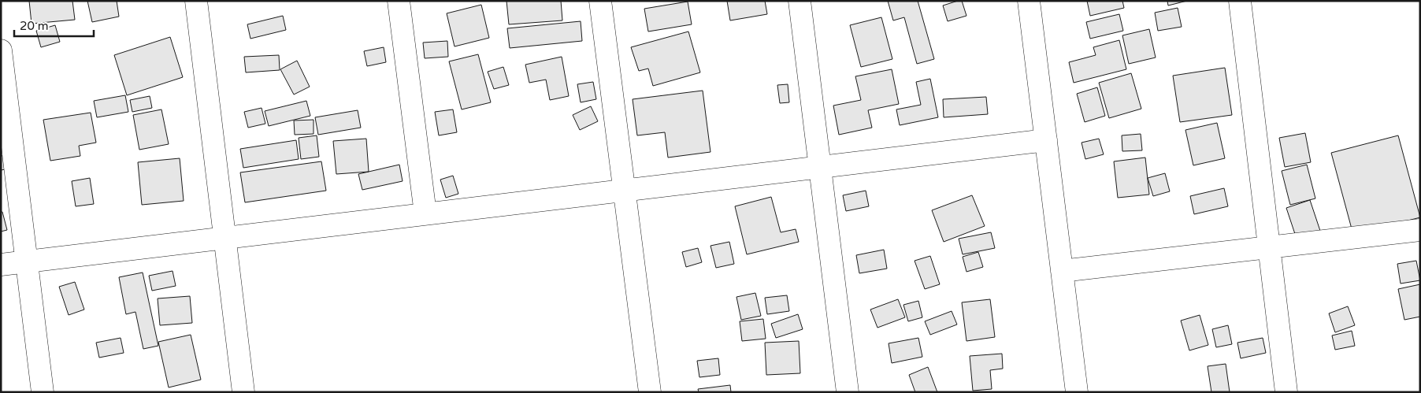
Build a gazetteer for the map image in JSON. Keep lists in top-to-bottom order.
{
  "scale_bar": "20 m"
}
